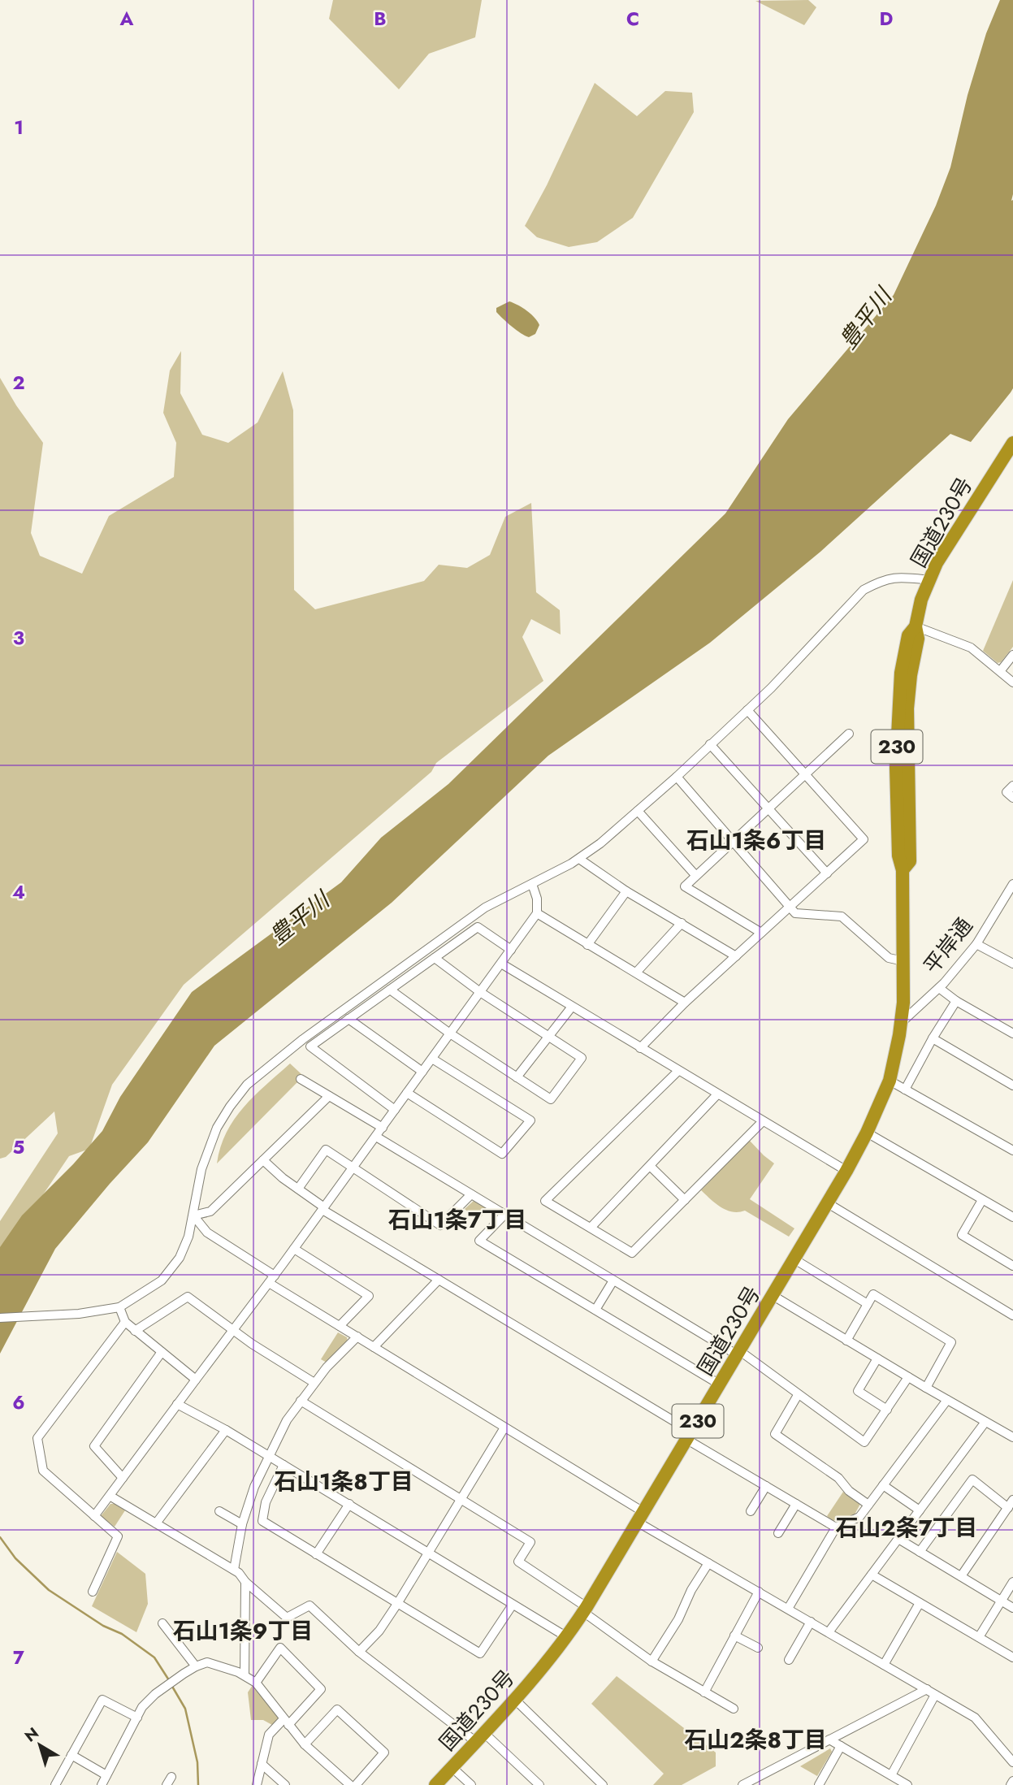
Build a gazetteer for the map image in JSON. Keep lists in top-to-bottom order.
{
  "streets": {
    "highway": ["国道230号", "230"],
    "street": ["平岸通"]
  },
  "crossings": [
    ["国道230号", "平岸通"]
  ],
  "districts": [
    "石山1条6丁目",
    "石山1条7丁目",
    "石山1条8丁目",
    "石山2条7丁目",
    "石山1条9丁目",
    "石山2条8丁目"
  ],
  "water": ["豊平川"],
  "north": "top left",
  "grid": {
    "columns": [
      "A",
      "B",
      "C",
      "D"
    ],
    "rows": [
      "1",
      "2",
      "3",
      "4",
      "5",
      "6",
      "7"
    ]
  }
}
